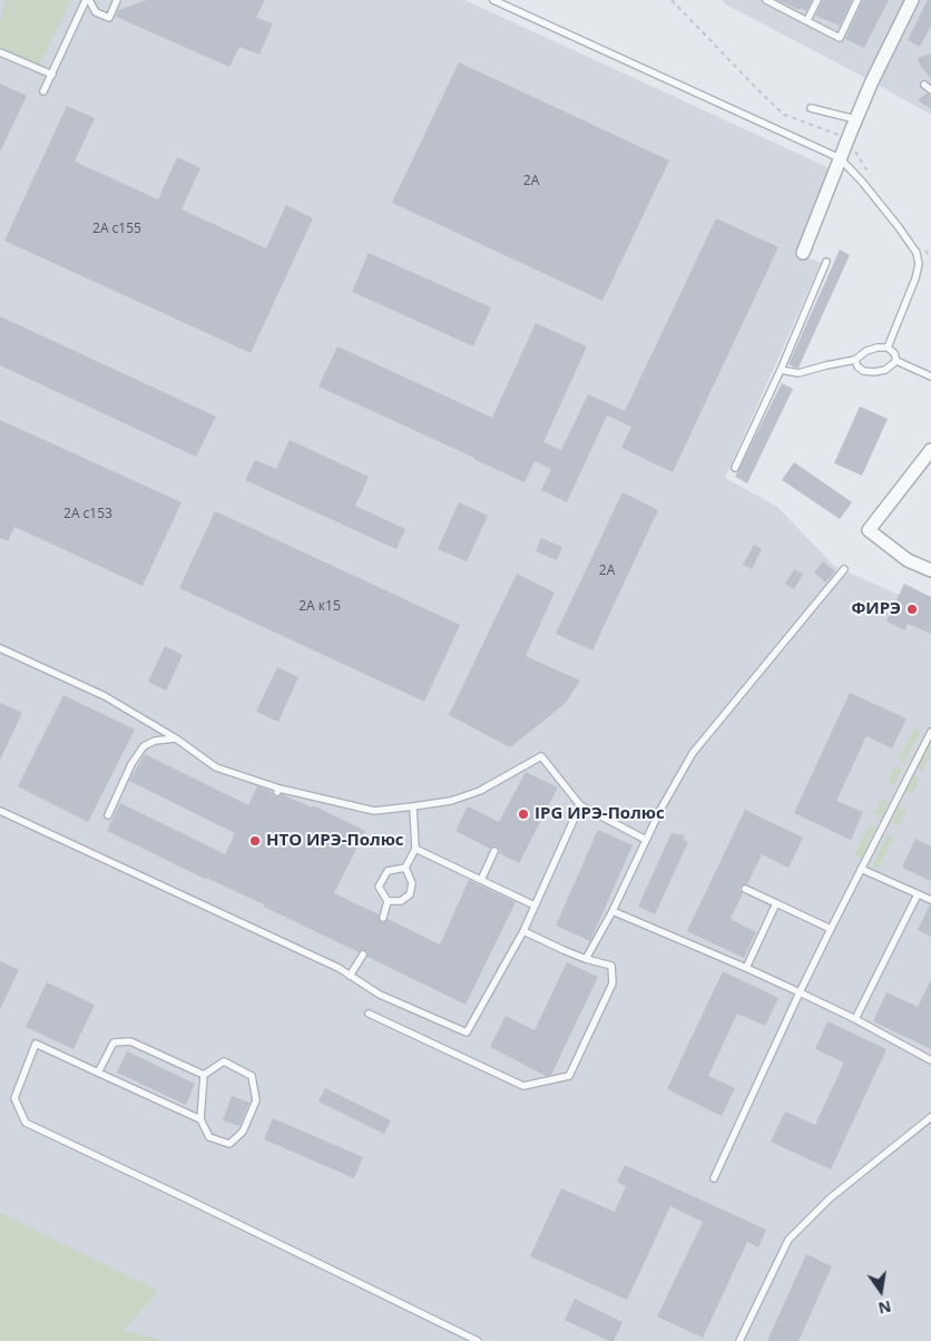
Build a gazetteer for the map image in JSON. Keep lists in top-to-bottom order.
{
  "places": ["ФИРЭ", "IPG ИРЭ-Полюс", "НТО ИРЭ-Полюс"],
  "house_numbers": [
    "2А",
    "2А с155",
    "2А с153",
    "2А",
    "2А к15"
  ],
  "north": "bottom"
}
